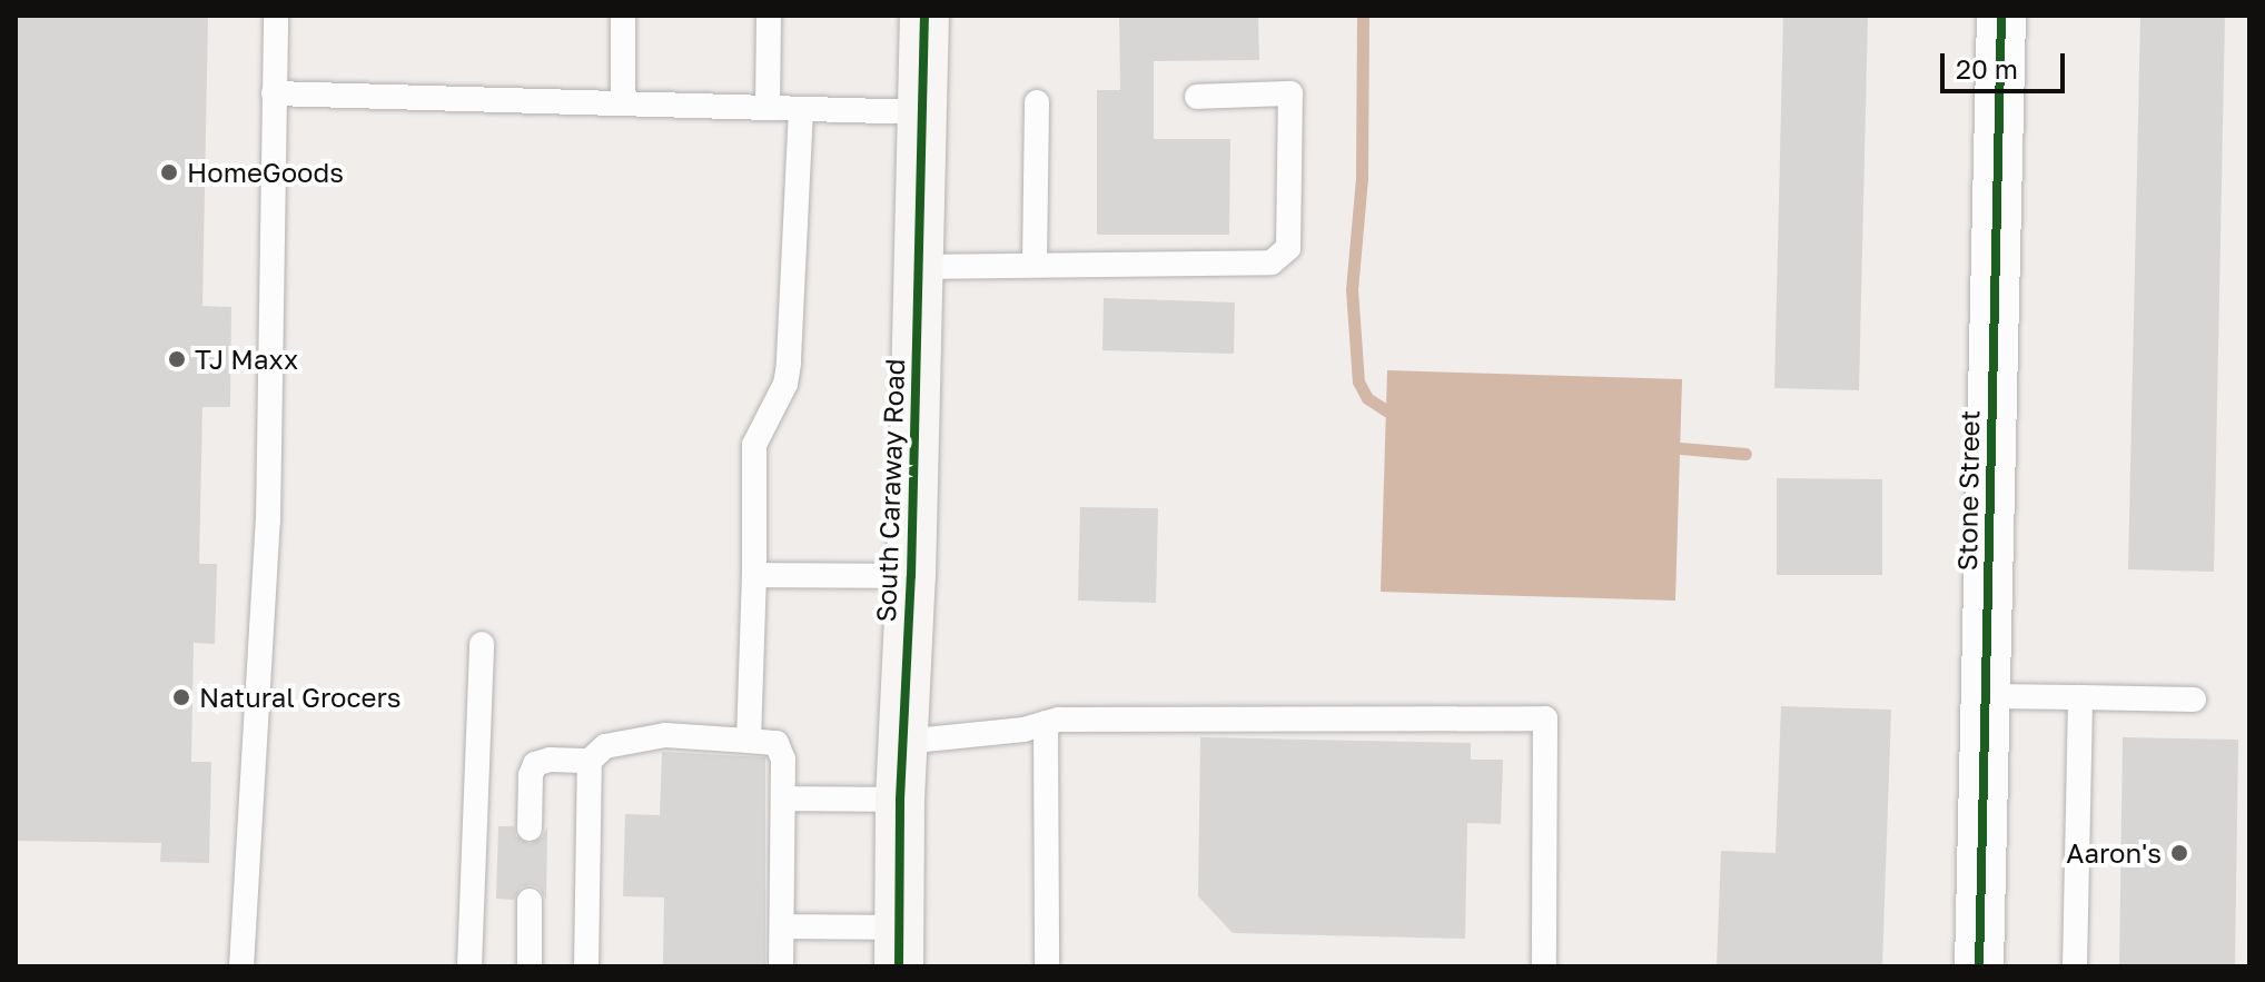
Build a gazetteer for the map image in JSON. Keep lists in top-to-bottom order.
{
  "streets": {
    "street": ["South Caraway Road", "Stone Street"]
  },
  "places": [
    "HomeGoods",
    "TJ Maxx",
    "Natural Grocers",
    "Aaron's"
  ],
  "scale_bar": "20 m"
}
